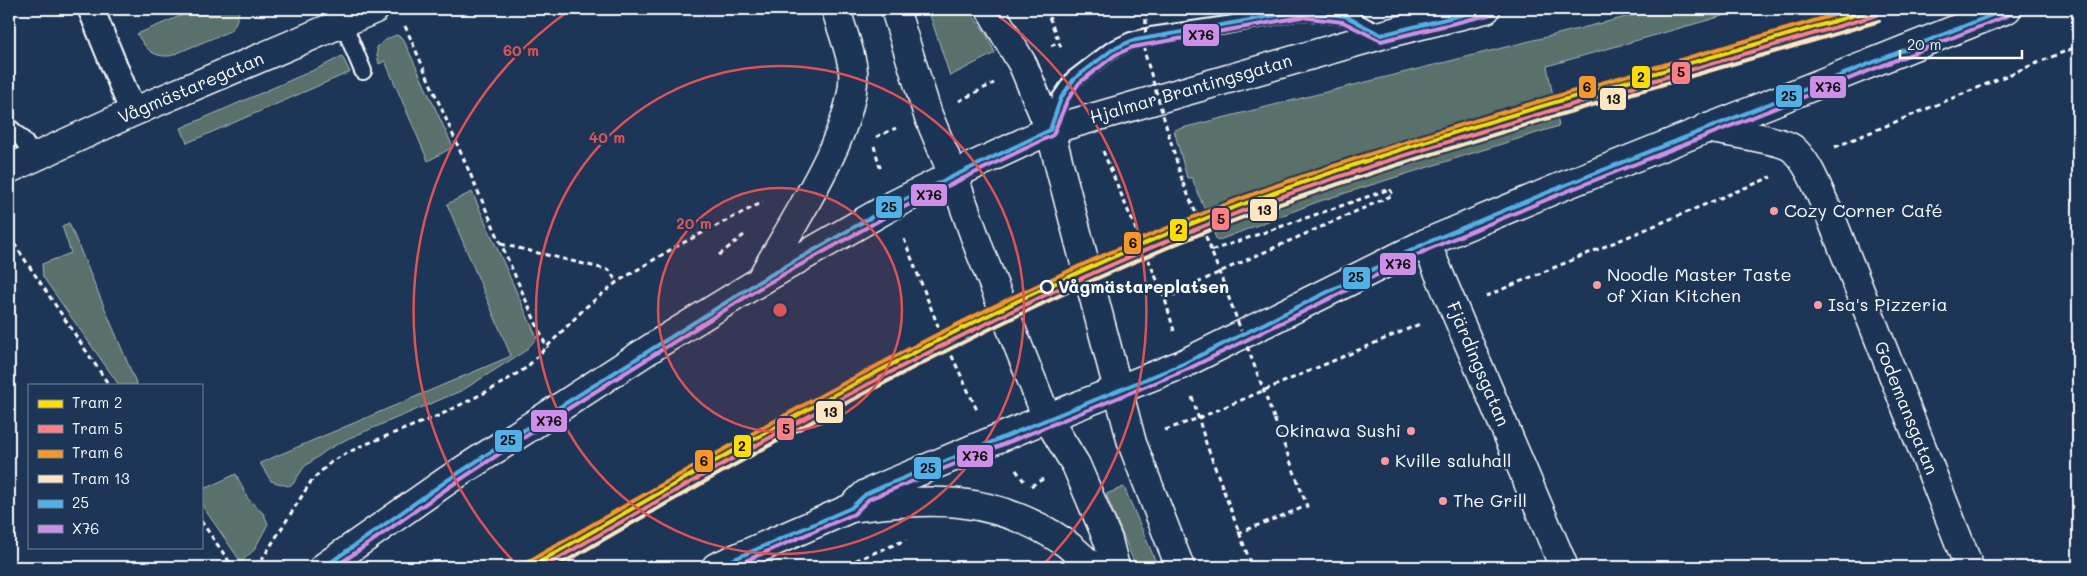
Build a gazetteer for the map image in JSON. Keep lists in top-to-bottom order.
{
  "streets": {
    "street": [
      "Vågmästaregatan",
      "Hjalmar Brantingsgatan",
      "Fjärdingsgatan",
      "Godemansgatan"
    ]
  },
  "places": [
    "Cozy Corner Café",
    "Noodle Master Taste of Xian Kitchen",
    "Vågmästareplatsen",
    "Isa's Pizzeria",
    "Okinawa Sushi",
    "Kville saluhall",
    "The Grill"
  ],
  "lines": [
    "tram line 2",
    "tram line 6",
    "transit line 25",
    "tram line 5",
    "transit line X76",
    "tram line 13"
  ],
  "legend": [
    "Tram 2",
    "Tram 5",
    "Tram 6",
    "Tram 13",
    "25",
    "X76"
  ],
  "scale_bar": "20 m",
  "rings": ["60 m", "40 m", "20 m"]
}
